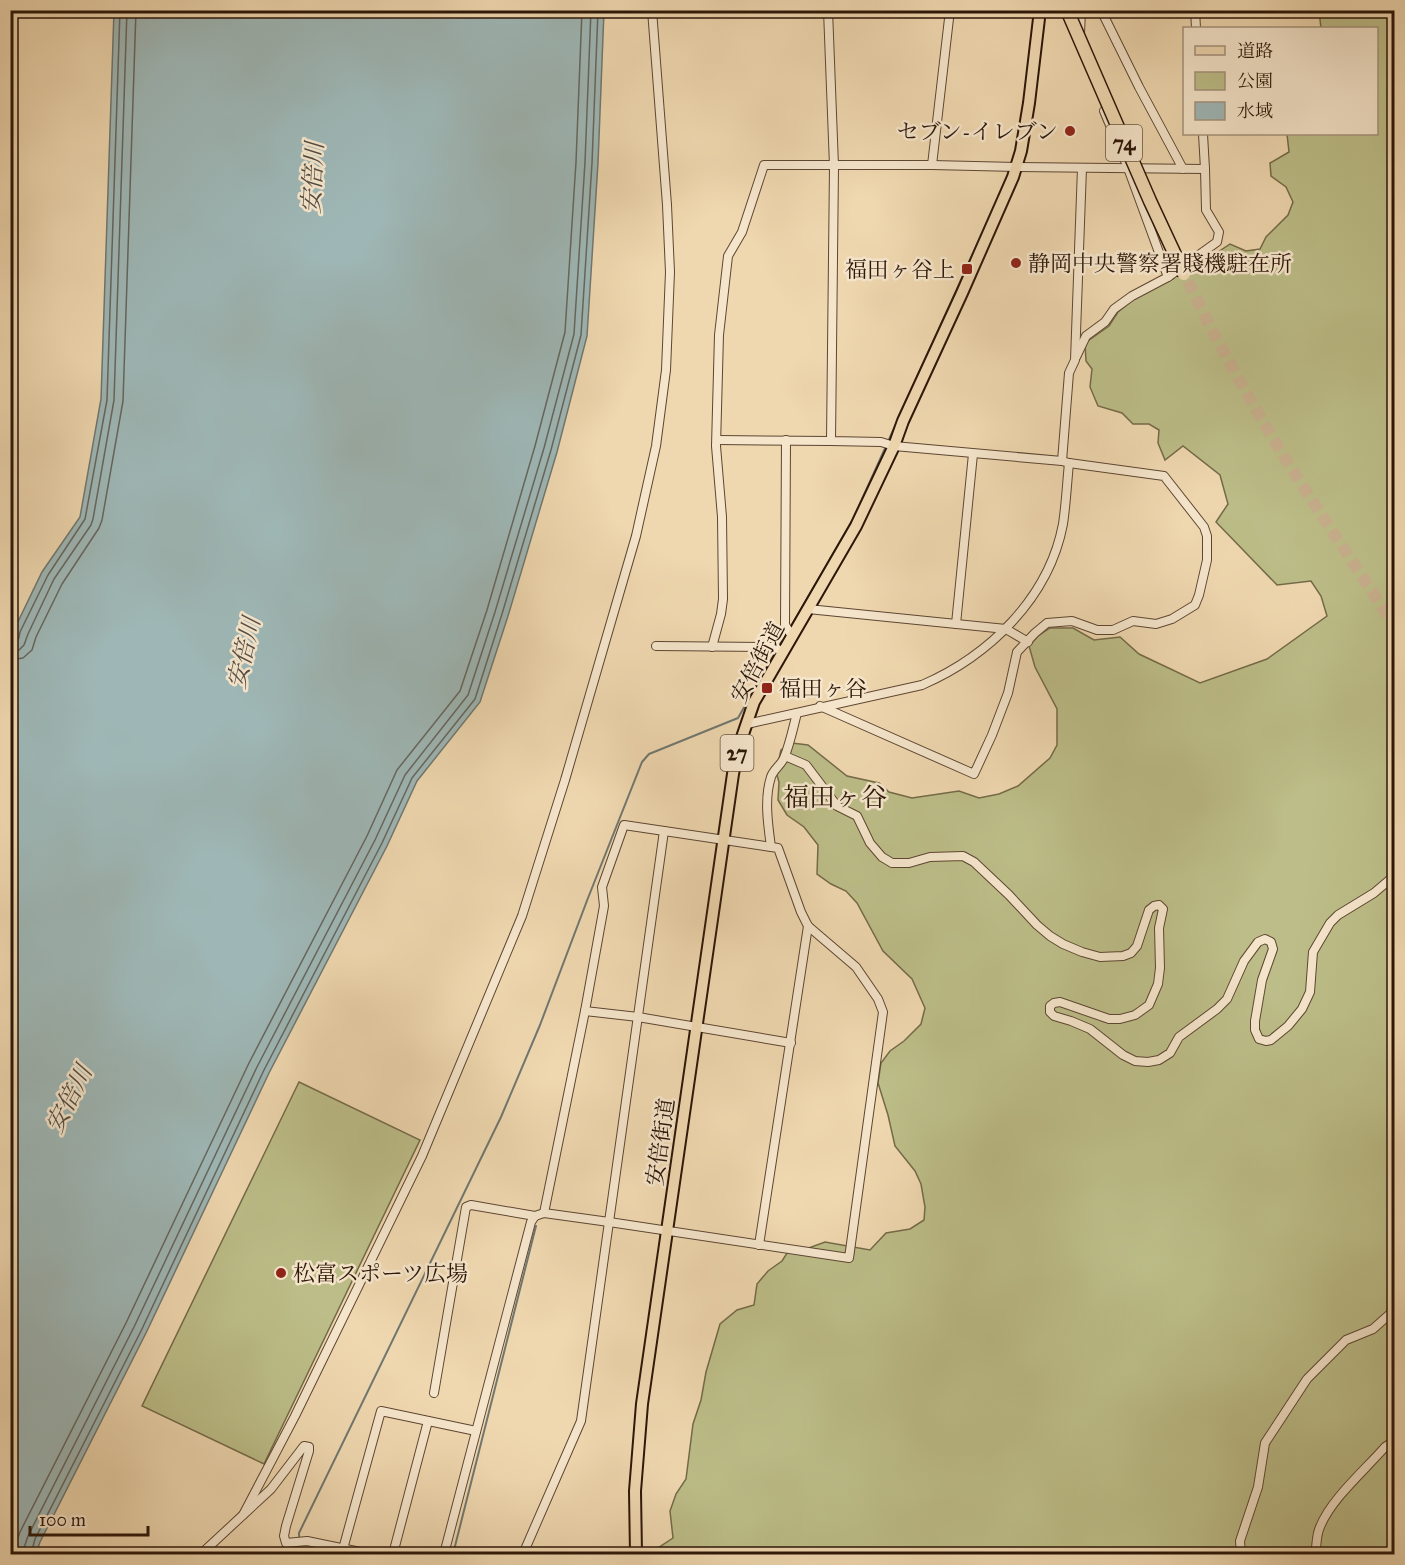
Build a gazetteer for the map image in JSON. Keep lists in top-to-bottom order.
{
  "streets": {
    "highway": ["74"],
    "main road": ["安倍街道", "27"]
  },
  "districts": ["福田ヶ谷"],
  "water": ["安倍川"],
  "places": {
    "other": ["セブン-イレブン", "静岡中央警察署賤機駐在所", "松富スポーツ広場"],
    "transit": ["福田ヶ谷上", "福田ヶ谷"]
  },
  "legend": ["道路", "公園", "水域"],
  "scale_bar": "100 m"
}
